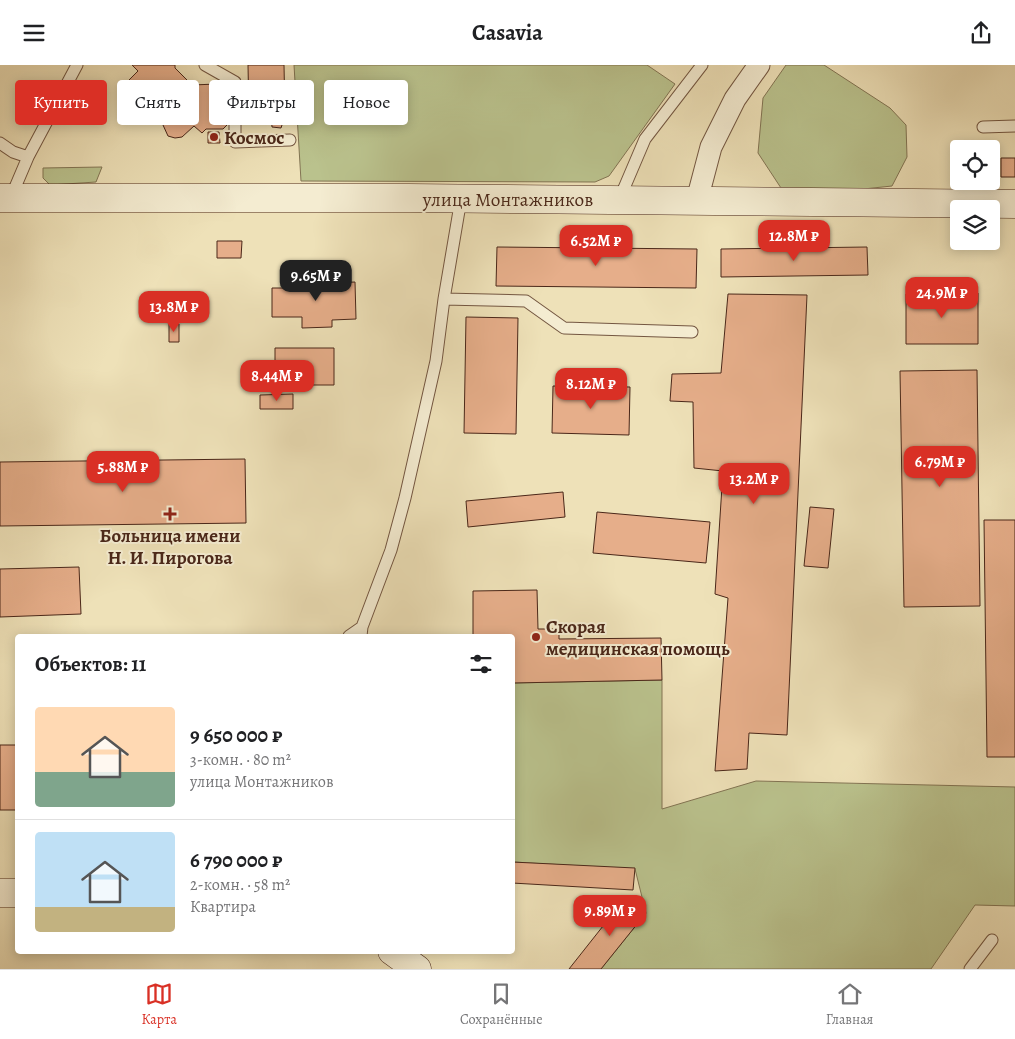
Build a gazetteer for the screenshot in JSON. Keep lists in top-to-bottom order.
{
  "streets": {
    "main road": ["улица Монтажников"]
  },
  "places": {
    "other": ["Космос", "Скорая медицинская помощь"],
    "health": ["Больница имени Н. И. Пирогова"]
  },
  "page": {
    "header": "Casavia",
    "chip": [
      "Купить",
      "Снять",
      "Фильтры",
      "Новое"
    ],
    "price": [
      "12.8M ₽",
      "6.52M ₽",
      "9.65M ₽",
      "24.9M ₽",
      "13.8M ₽",
      "8.44M ₽",
      "8.12M ₽",
      "6.79M ₽",
      "5.88M ₽",
      "13.2M ₽",
      "9.89M ₽"
    ],
    "heading": "Объектов: 11",
    "list": [
      {
        "name": "9 650 000 ₽",
        "note": "3-комн. · 80 m² · улица Монтажников"
      },
      {
        "name": "6 790 000 ₽",
        "note": "2-комн. · 58 m² · Квартира"
      }
    ],
    "tabs": ["Карта", "Сохранённые", "Главная"]
  }
}
